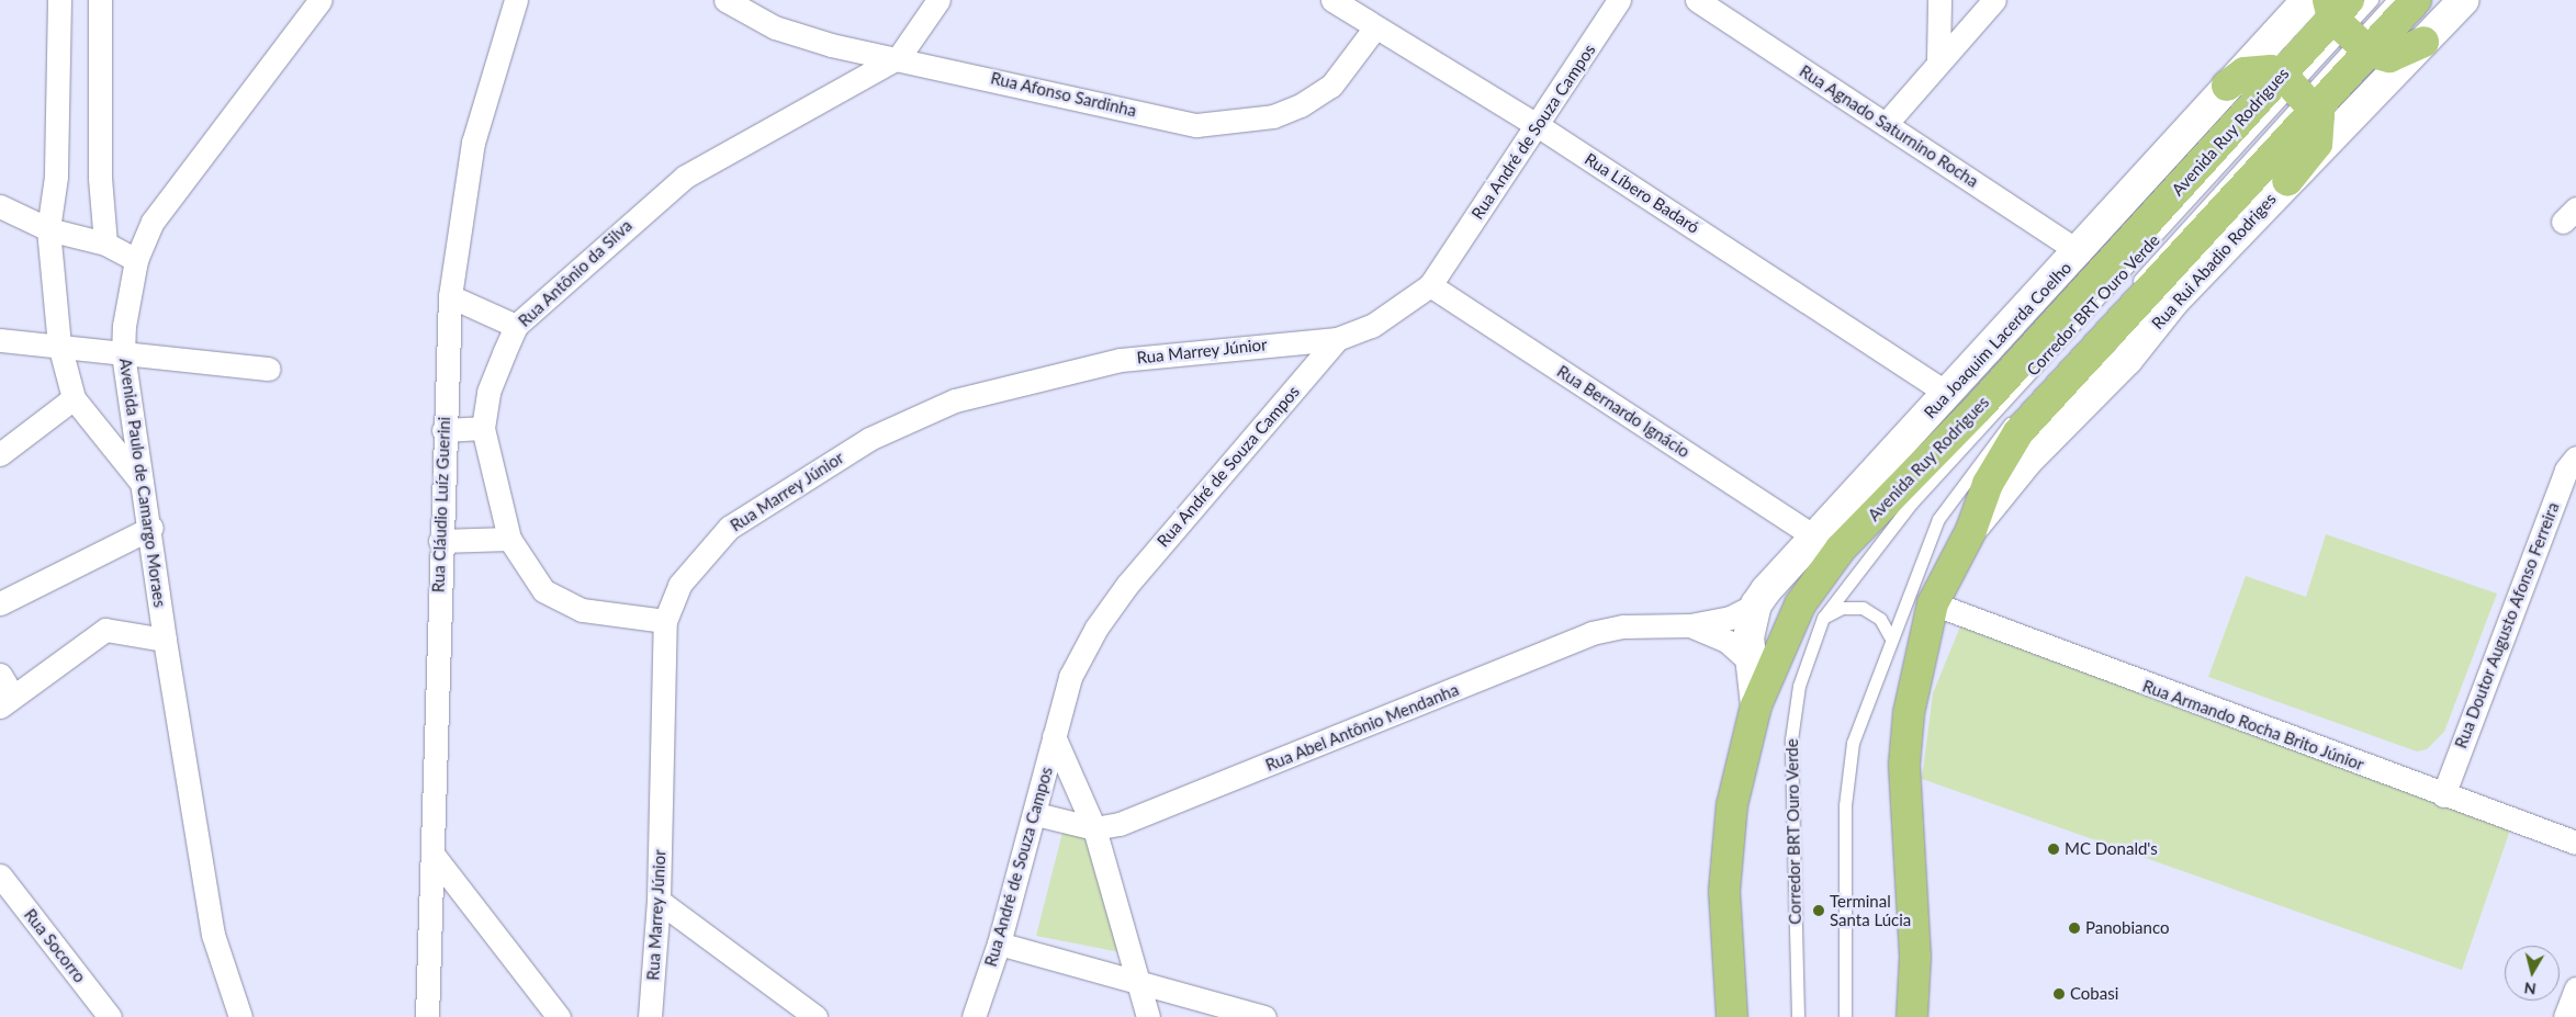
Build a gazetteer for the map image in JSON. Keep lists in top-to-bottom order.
{
  "streets": {
    "main road": ["Avenida Ruy Rodrigues"],
    "street": [
      "Rua Afonso Sardinha",
      "Rua Agnado Saturnino Rocha",
      "Rua André de Souza Campos",
      "Rua Líbero Badaró",
      "Rua Rui Abadio Rodriges",
      "Rua Antônio da Silva",
      "Rua Joaquim Lacerda Coelho",
      "Rua Marrey Júnior",
      "Rua Bernardo Ignácio",
      "Avenida Paulo de Camargo Moraes",
      "Rua Cláudio Luíz Guerini",
      "Rua Doutor Augusto Afonso Ferreira",
      "Rua Armando Rocha Brito Júnior",
      "Rua Abel Antônio Mendanha",
      "Rua Socorro"
    ],
    "lane": ["Corredor BRT Ouro Verde"]
  },
  "crossings": [
    ["Rua Afonso Sardinha", "Rua Líbero Badaró"],
    ["Rua Afonso Sardinha", "Rua Antônio da Silva"],
    ["Rua Agnado Saturnino Rocha", "Rua Joaquim Lacerda Coelho"],
    ["Rua André de Souza Campos", "Rua Líbero Badaró"],
    ["Rua André de Souza Campos", "Rua Marrey Júnior"],
    ["Rua André de Souza Campos", "Rua Bernardo Ignácio"],
    ["Avenida Ruy Rodrigues", "Rua Rui Abadio Rodriges"],
    ["Avenida Ruy Rodrigues", "Corredor BRT Ouro Verde"],
    ["Avenida Ruy Rodrigues", "Rua Armando Rocha Brito Júnior"],
    ["Rua Líbero Badaró", "Rua Joaquim Lacerda Coelho"],
    ["Rua Antônio da Silva", "Rua Marrey Júnior"],
    ["Rua Joaquim Lacerda Coelho", "Rua Bernardo Ignácio"],
    ["Rua Joaquim Lacerda Coelho", "Rua Abel Antônio Mendanha"],
    ["Rua Doutor Augusto Afonso Ferreira", "Rua Armando Rocha Brito Júnior"]
  ],
  "places": [
    "MC Donald's",
    "Terminal Santa Lúcia",
    "Panobianco",
    "Cobasi"
  ],
  "north": "bottom"
}
